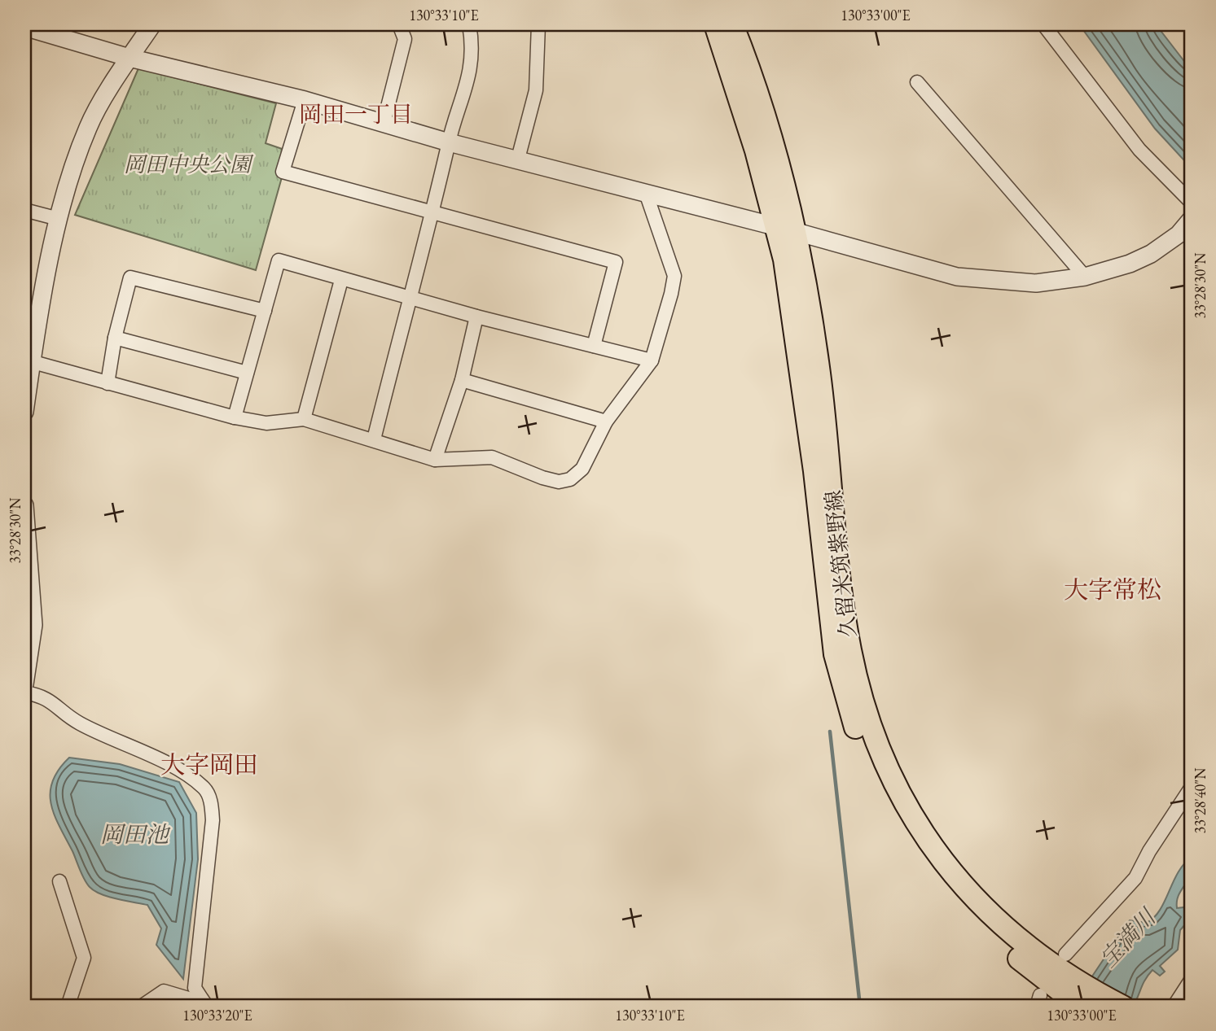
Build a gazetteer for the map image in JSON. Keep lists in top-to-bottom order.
{
  "streets": {
    "main road": ["久留米筑紫野線"]
  },
  "districts": ["岡田一丁目", "大字常松", "大字岡田"],
  "water": ["岡田池", "宝満川"],
  "parks": ["岡田中央公園"],
  "coordinates": [
    "130°33'10\"E",
    "130°33'00\"E",
    "33°28'30\"N",
    "33°28'40\"N",
    "130°33'20\"E"
  ]
}
